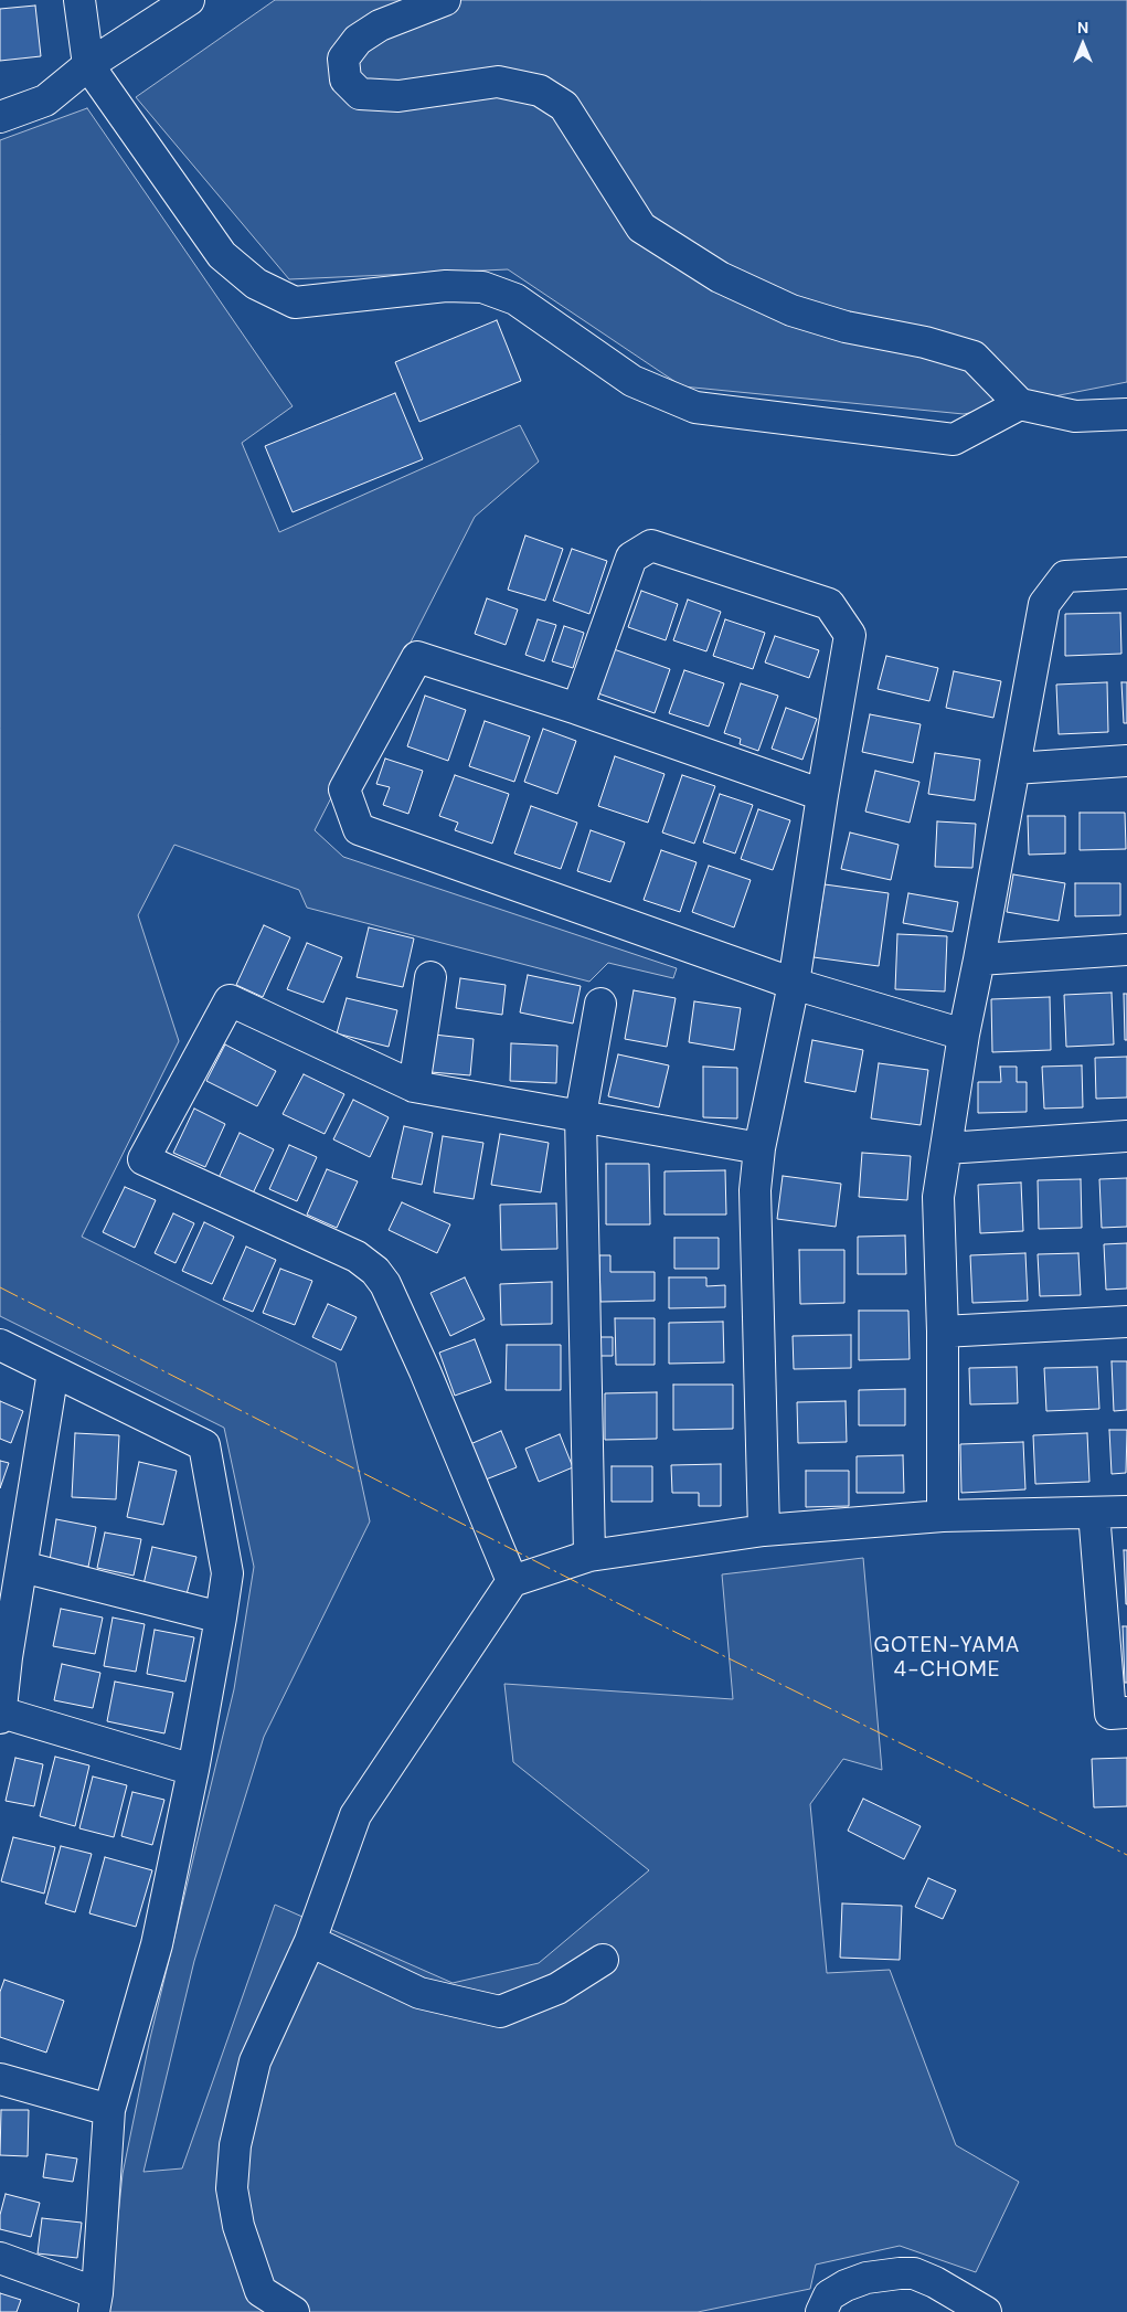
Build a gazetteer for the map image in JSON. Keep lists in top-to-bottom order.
{
  "districts": ["GOTEN-YAMA 4-CHOME"],
  "north": "top"
}
